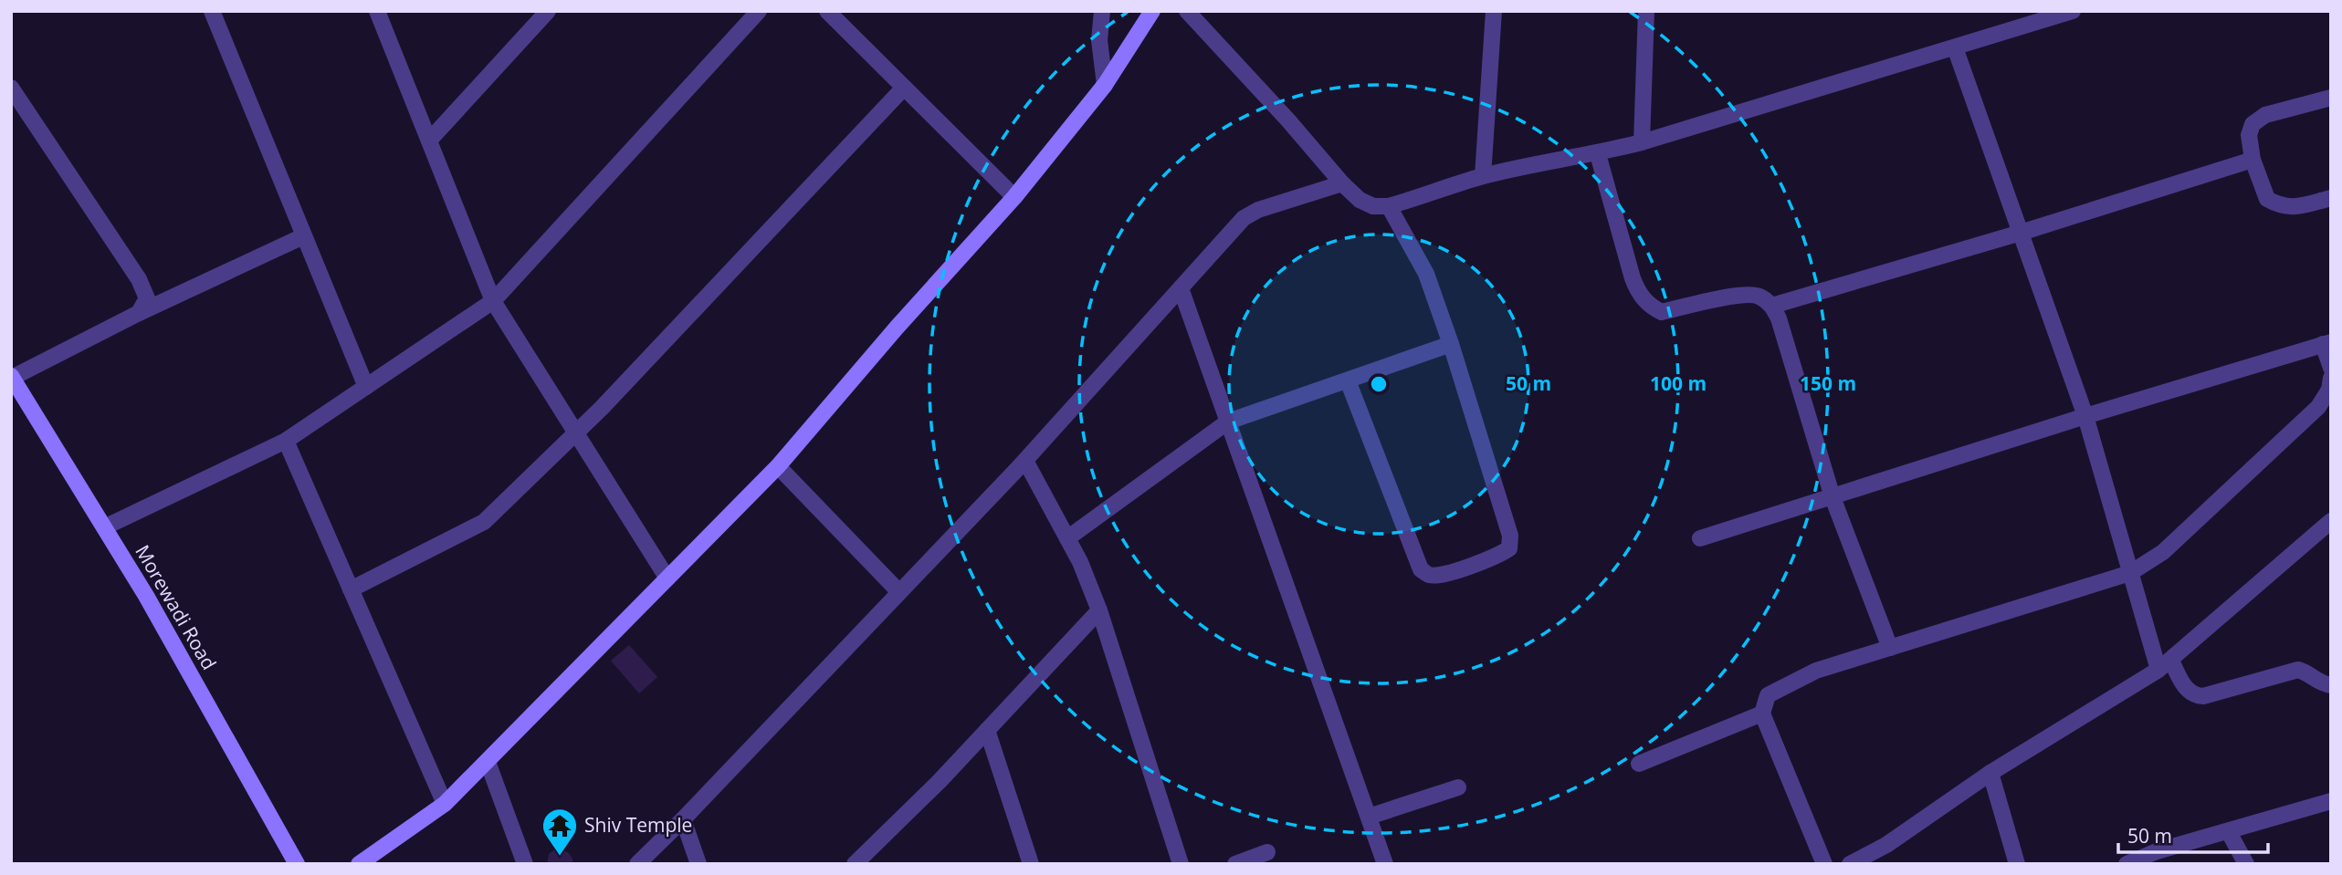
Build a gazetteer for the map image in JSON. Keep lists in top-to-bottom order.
{
  "streets": {
    "street": ["Morewadi Road"]
  },
  "places": {
    "temple": ["Shiv Temple"]
  },
  "scale_bar": "50 m",
  "rings": ["50 m", "100 m", "150 m"]
}
